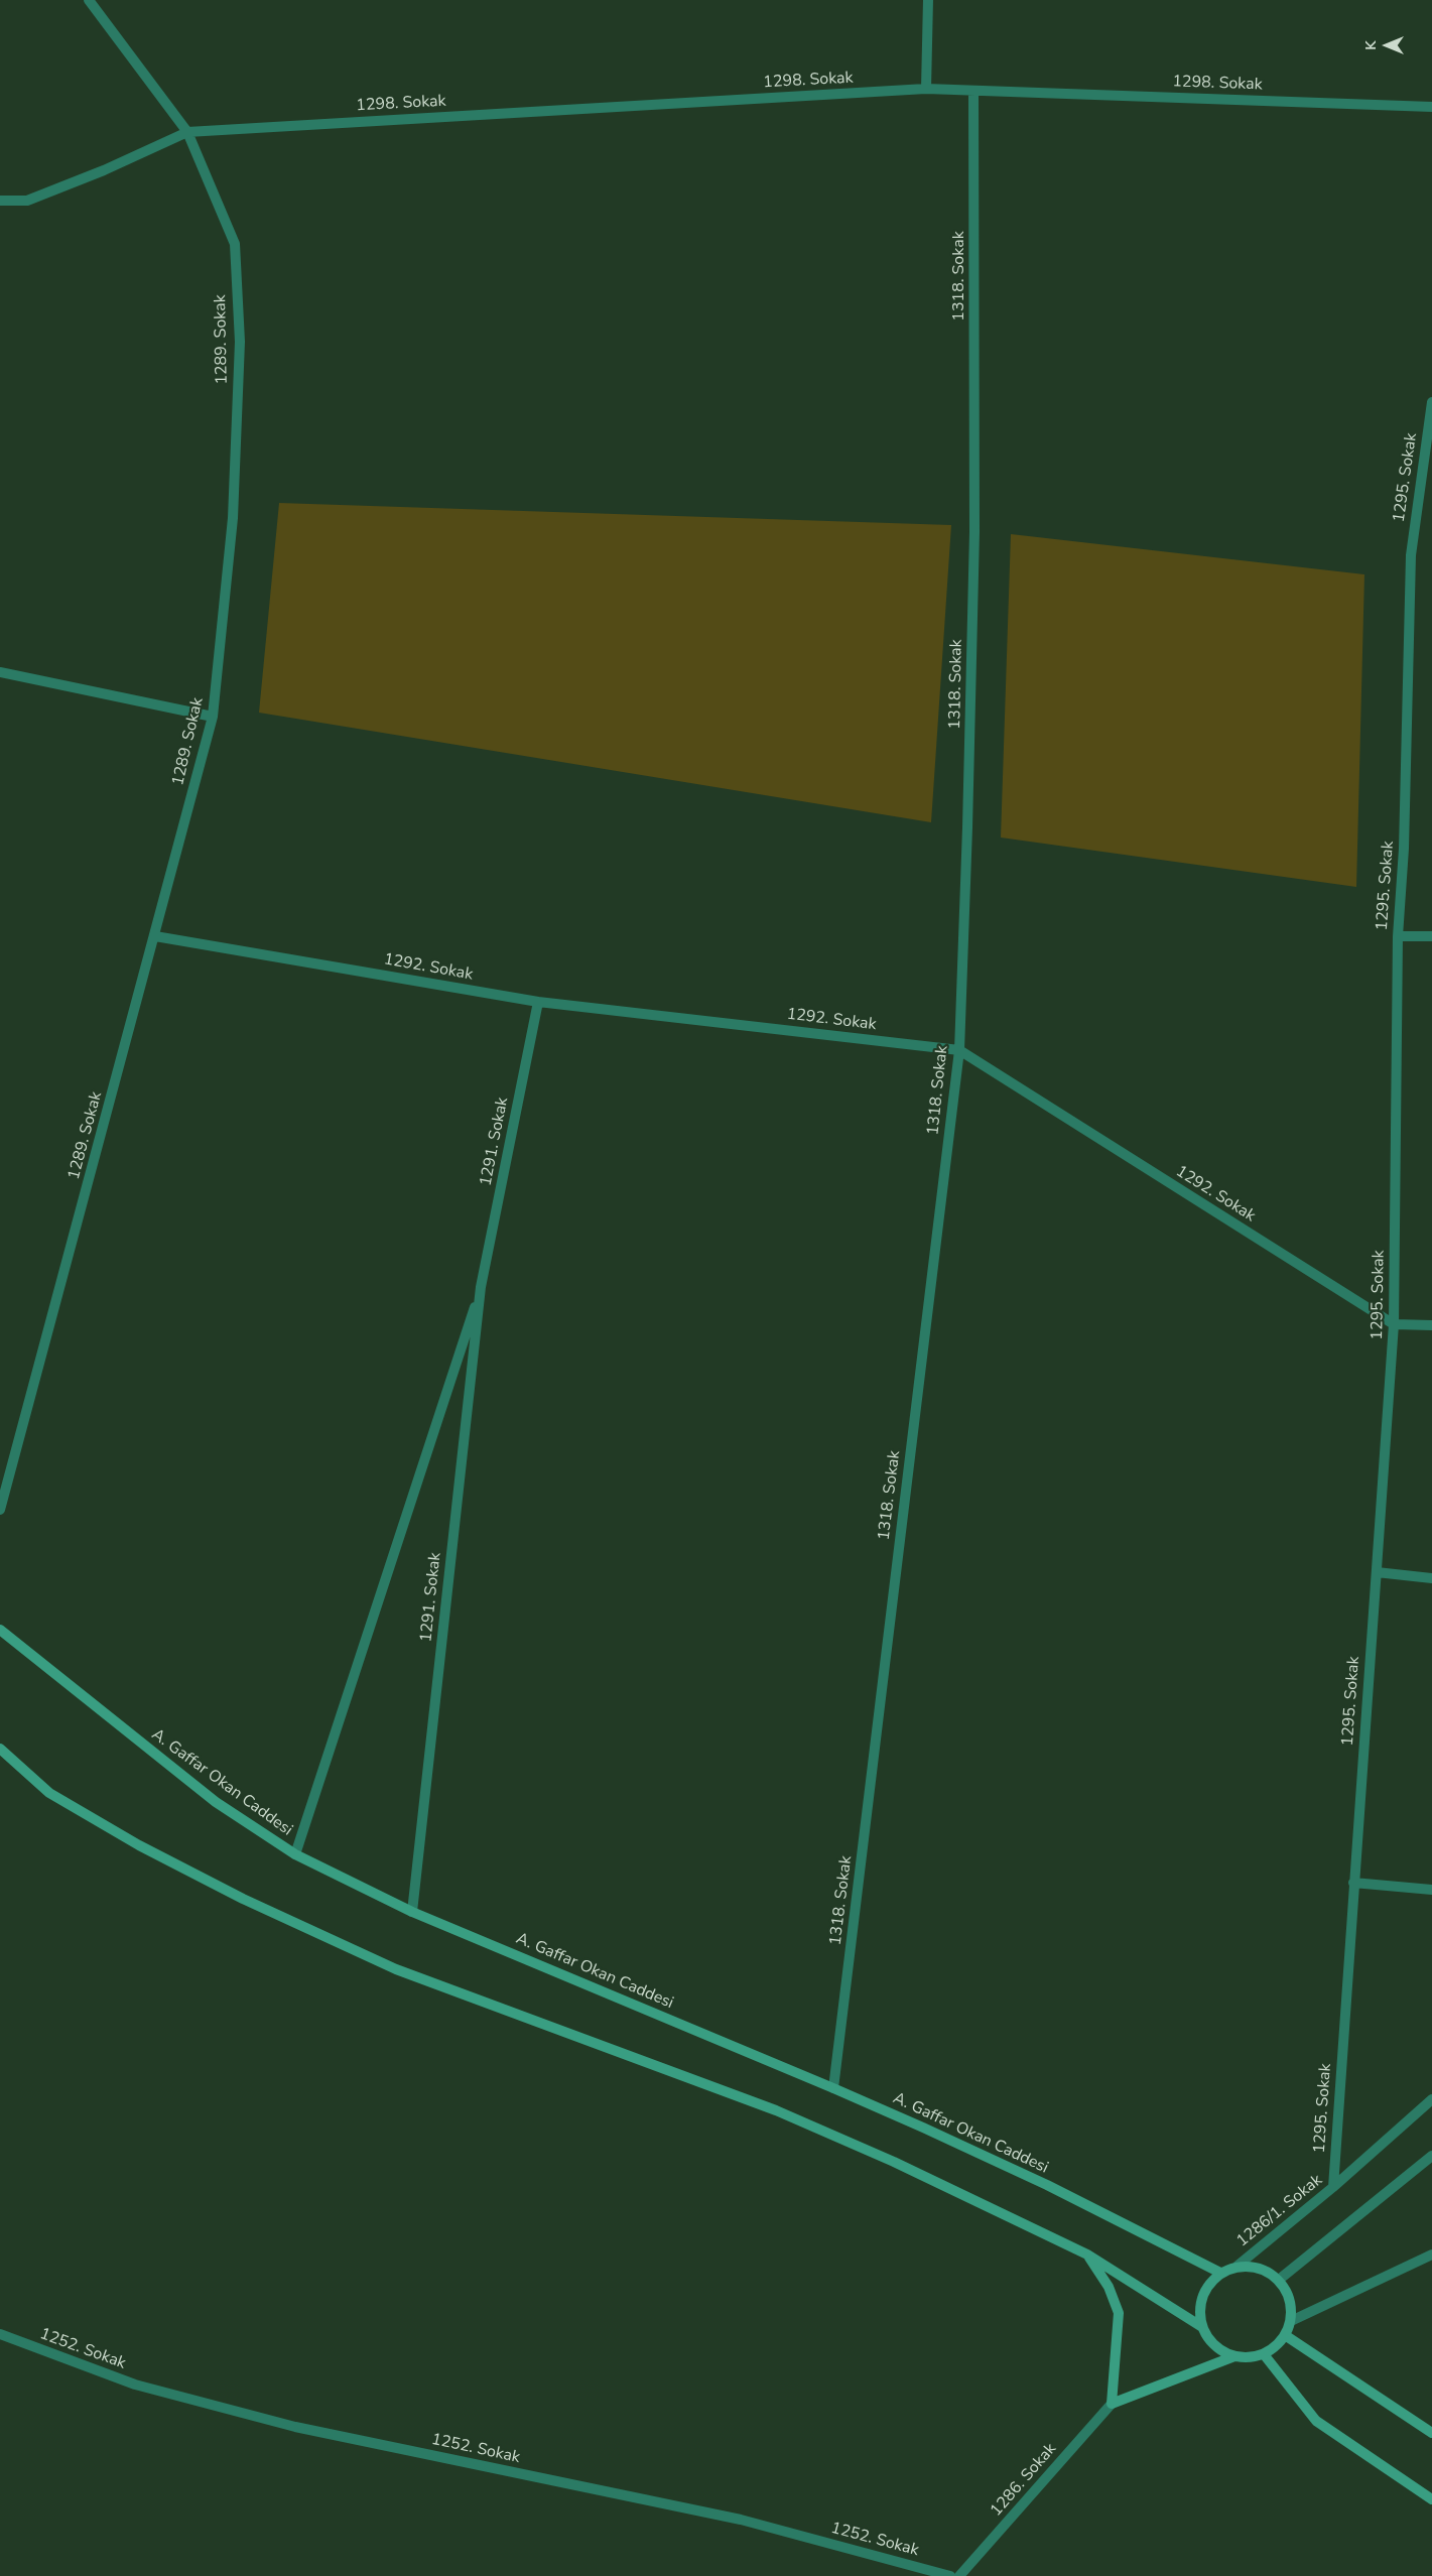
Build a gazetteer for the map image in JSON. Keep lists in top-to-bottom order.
{
  "streets": {
    "street": [
      "1298. Sokak",
      "1318. Sokak",
      "1289. Sokak",
      "1295. Sokak",
      "1292. Sokak",
      "1291. Sokak",
      "A. Gaffar Okan Caddesi",
      "1286/1. Sokak",
      "1252. Sokak",
      "1286. Sokak"
    ]
  },
  "crossings": [
    ["1298. Sokak", "1318. Sokak"],
    ["1298. Sokak", "1289. Sokak"],
    ["1318. Sokak", "1292. Sokak"],
    ["1318. Sokak", "A. Gaffar Okan Caddesi"],
    ["1289. Sokak", "1292. Sokak"],
    ["1295. Sokak", "1292. Sokak"],
    ["1295. Sokak", "1286/1. Sokak"],
    ["1292. Sokak", "1291. Sokak"],
    ["1291. Sokak", "A. Gaffar Okan Caddesi"],
    ["A. Gaffar Okan Caddesi", "1286/1. Sokak"]
  ],
  "north": "left"
}
